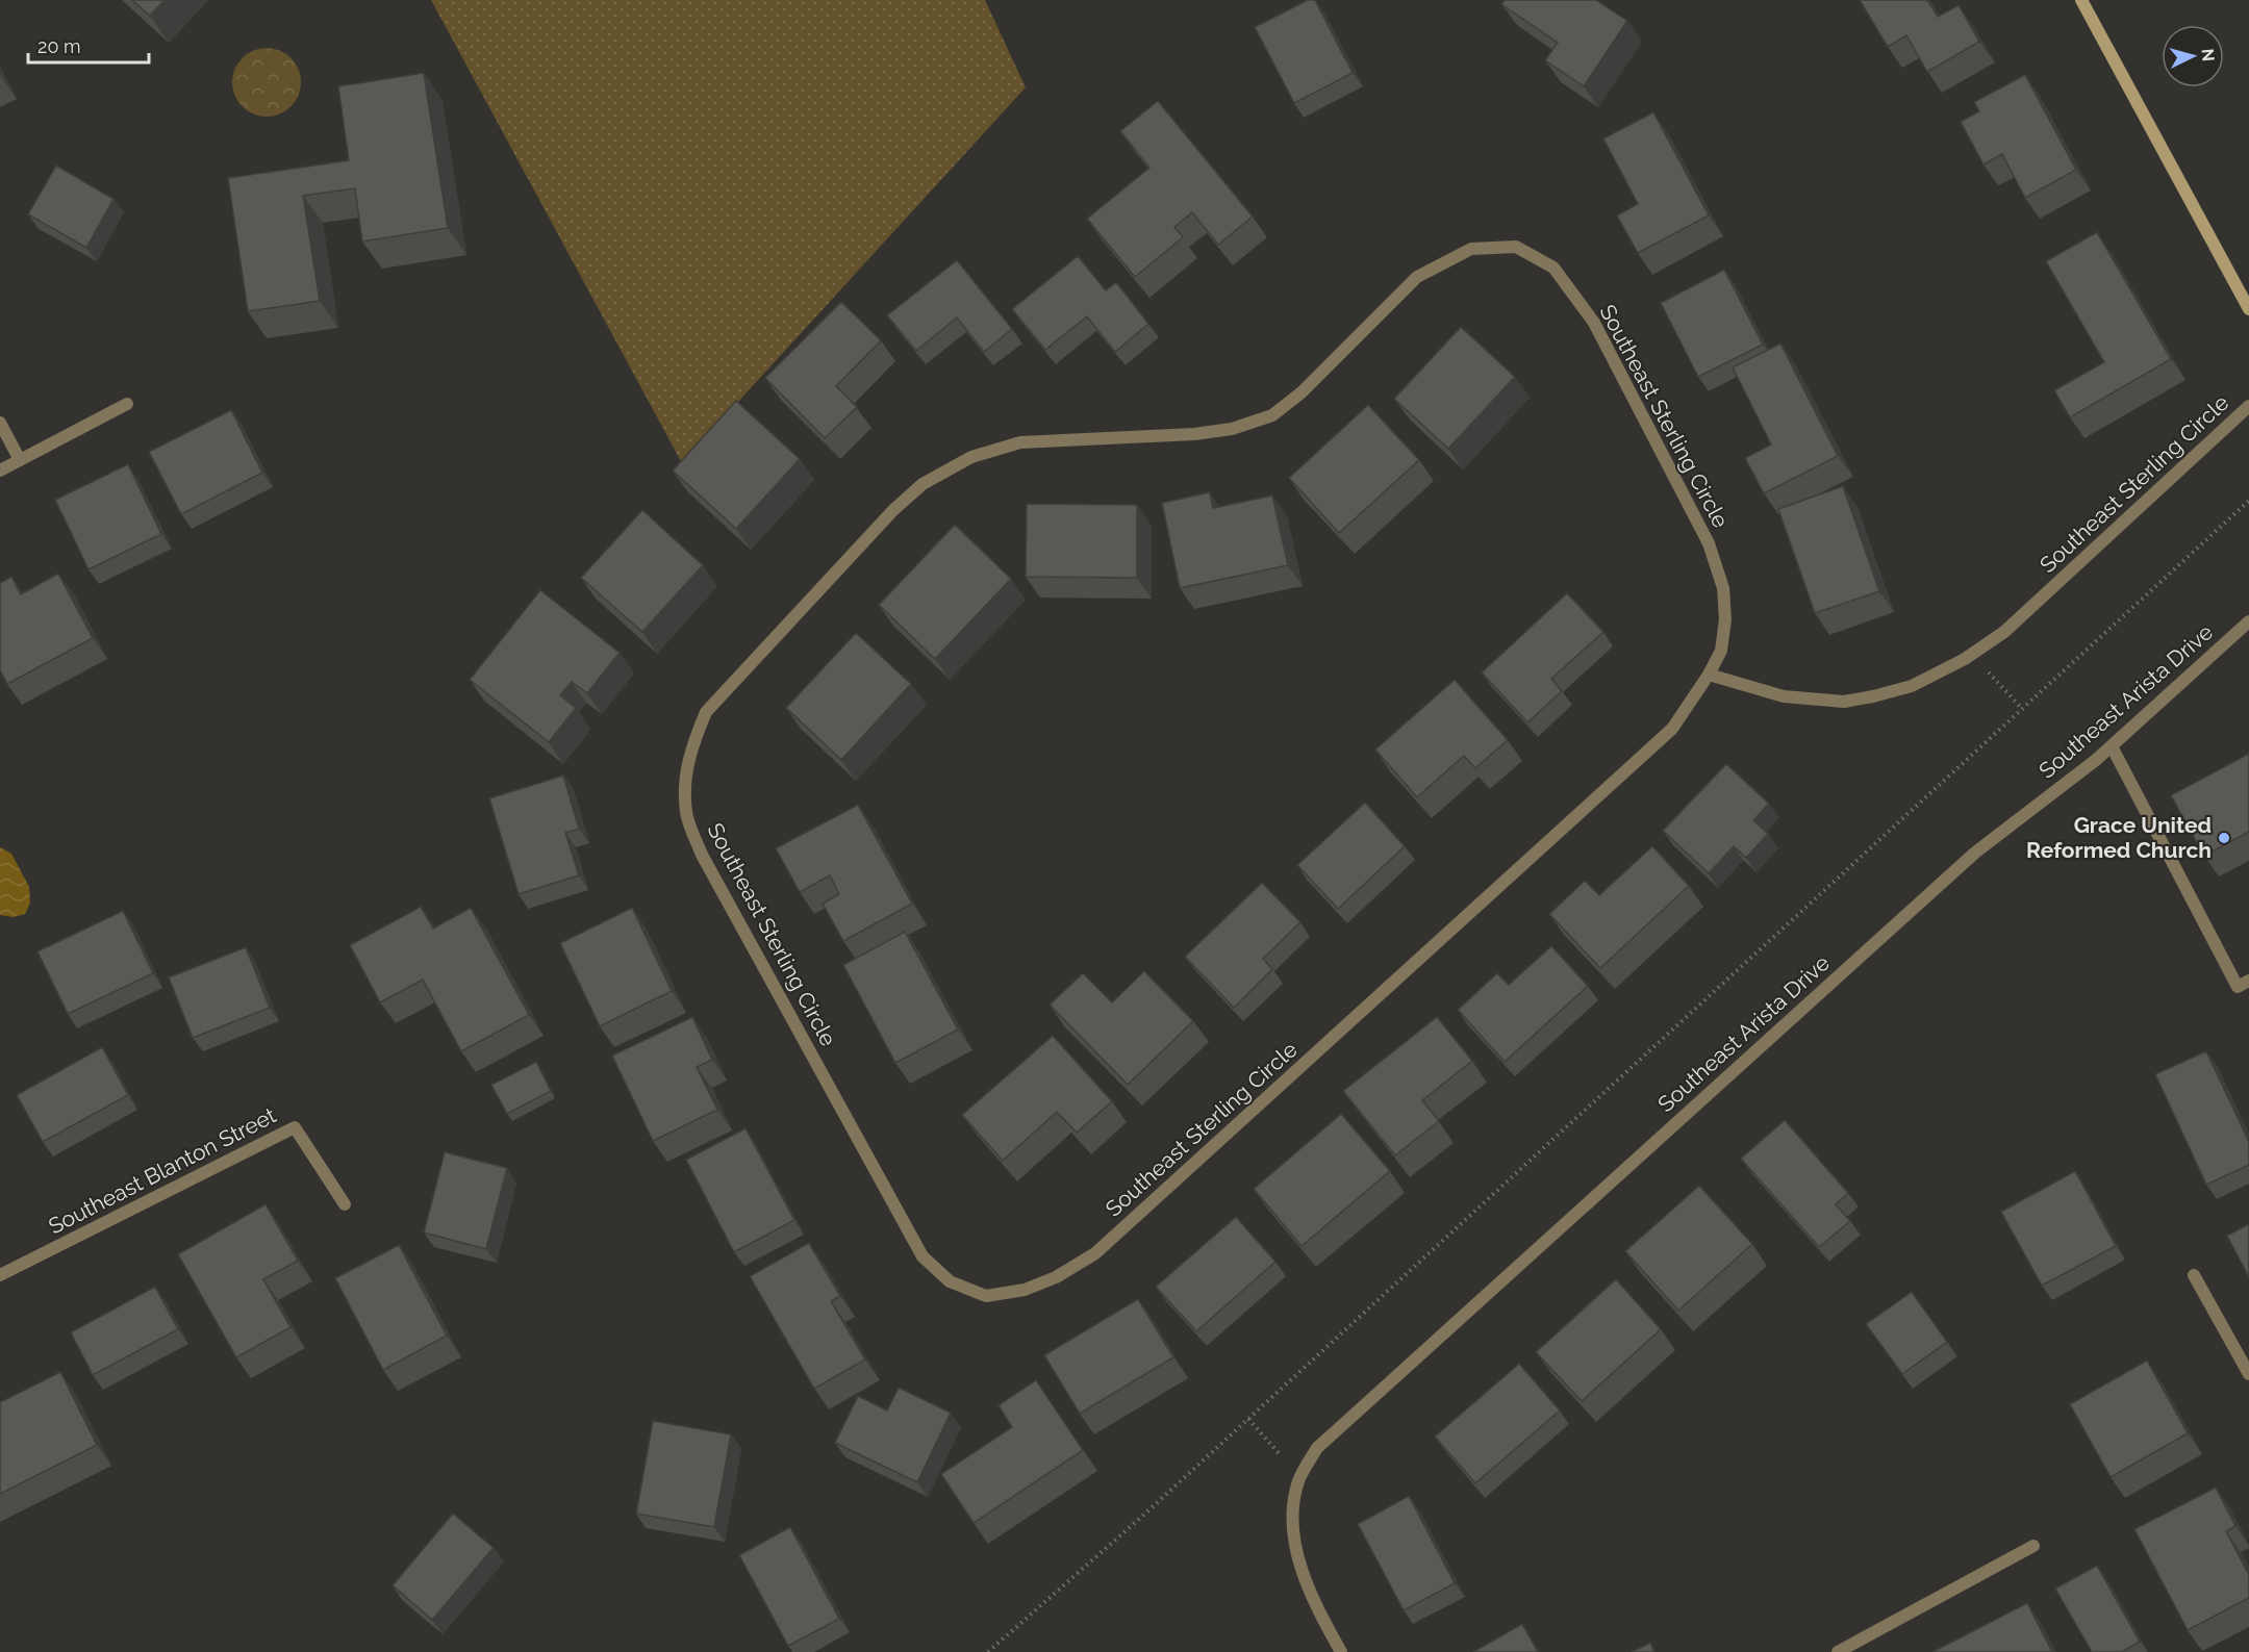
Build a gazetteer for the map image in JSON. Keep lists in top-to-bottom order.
{
  "streets": {
    "street": ["Southeast Sterling Circle", "Southeast Arista Drive", "Southeast Blanton Street"]
  },
  "places": ["Grace United Reformed Church"],
  "scale_bar": "20 m",
  "north": "right"
}
